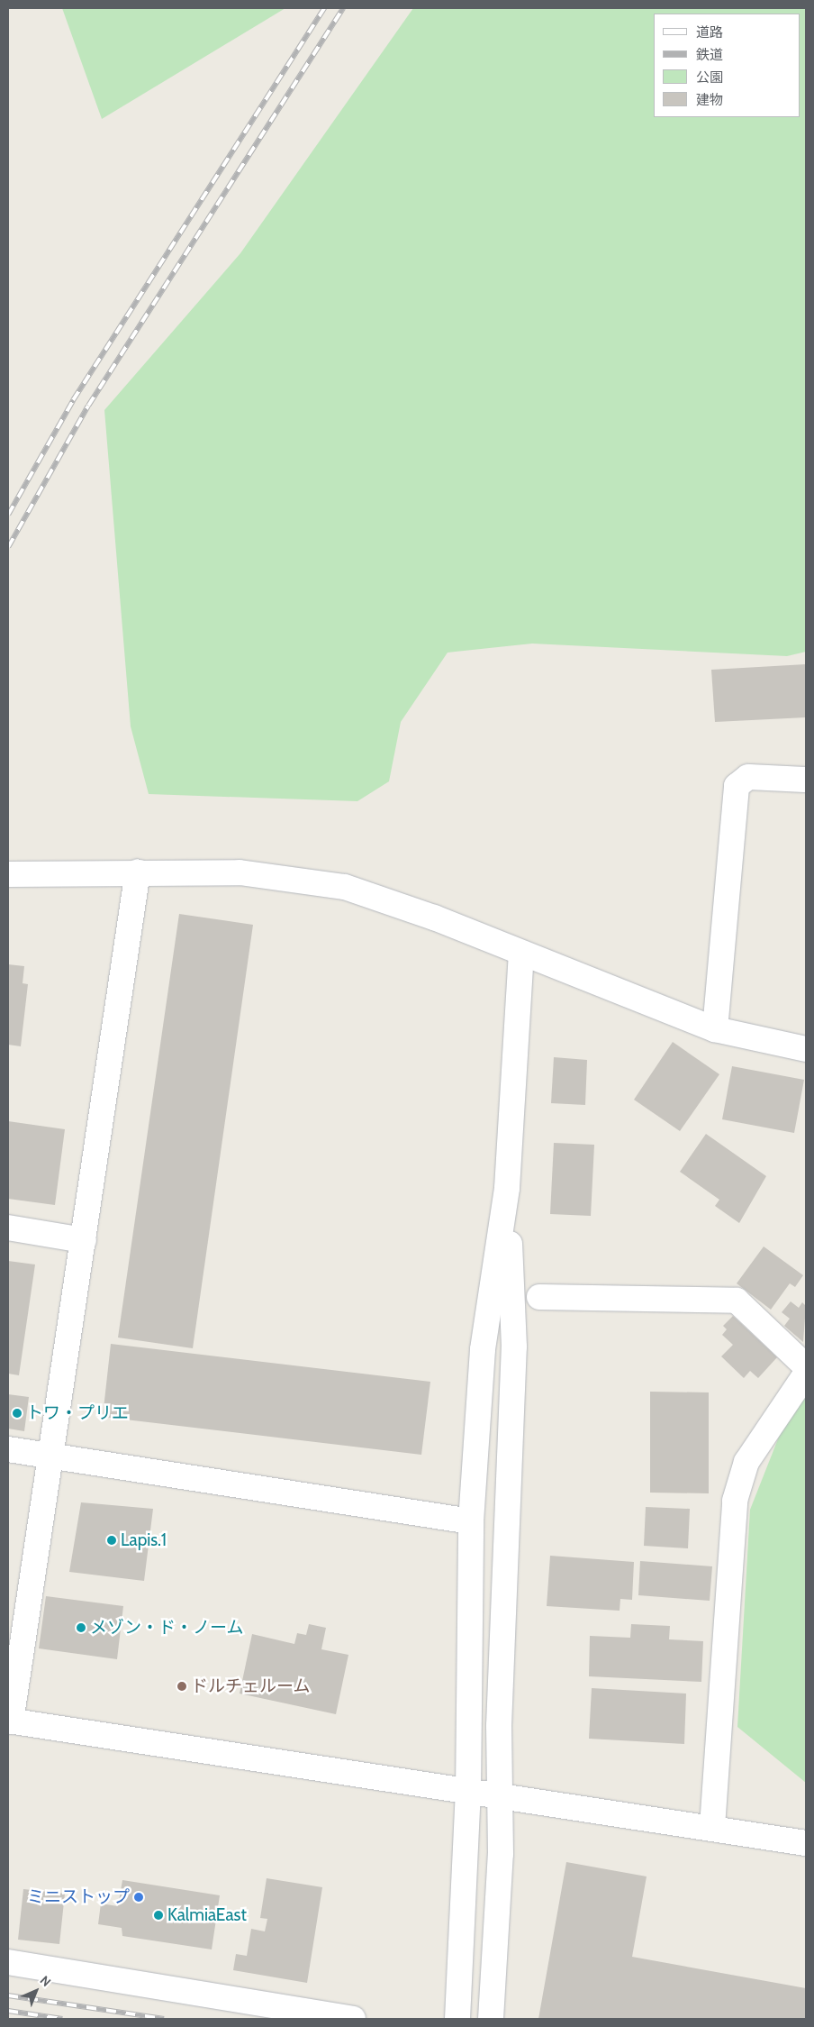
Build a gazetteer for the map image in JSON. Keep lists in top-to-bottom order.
{
  "places": [
    "トワ・プリエ",
    "Lapis.1",
    "メゾン・ド・ノーム",
    "ドルチェルーム",
    "ミニストップ",
    "KalmiaEast"
  ],
  "legend": [
    "道路",
    "鉄道",
    "公園",
    "建物"
  ],
  "north": "top right"
}
